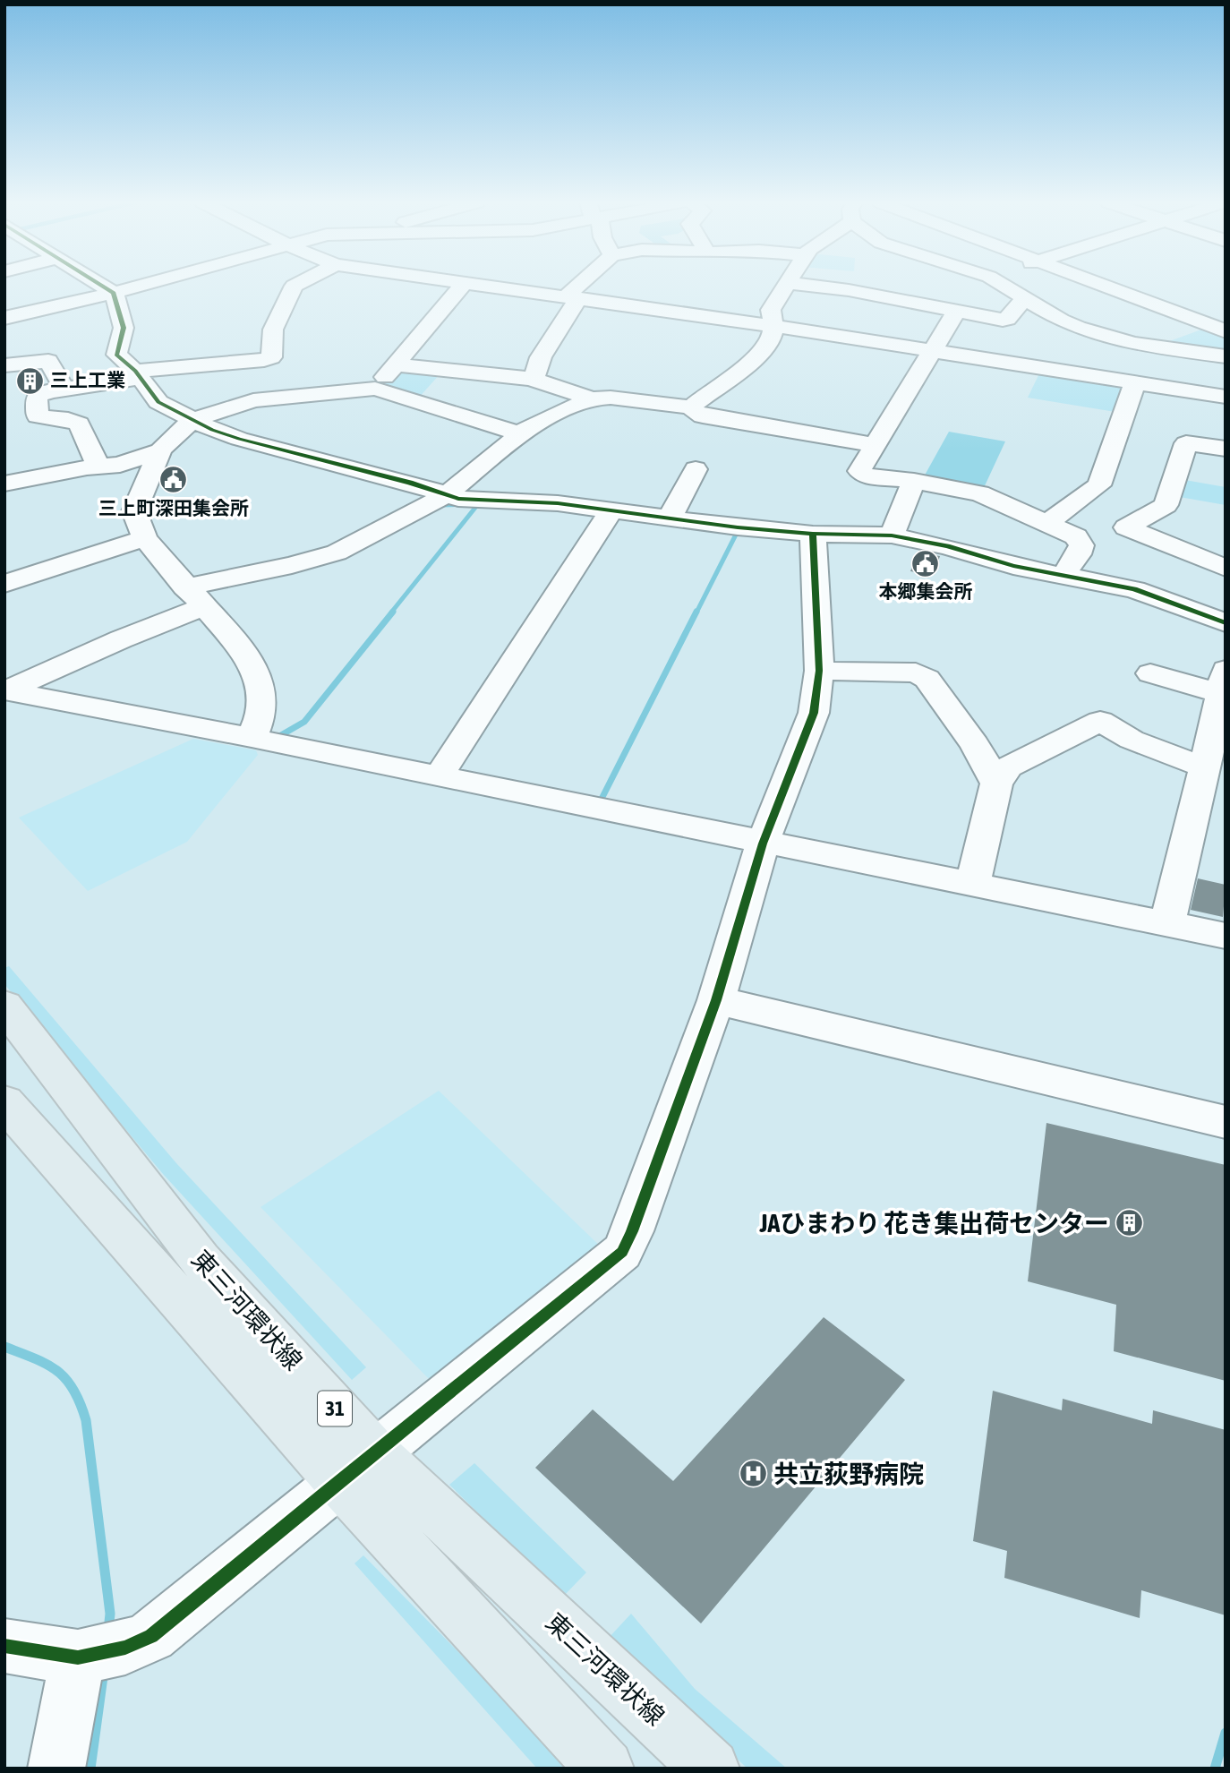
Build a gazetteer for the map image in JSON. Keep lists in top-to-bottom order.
{
  "streets": {
    "main road": ["東三河環状線", "31"]
  },
  "places": {
    "building": ["三上工業", "JAひまわり 花き集出荷センター"],
    "public building": ["三上町深田集会所", "本郷集会所"],
    "hospital": ["共立荻野病院"]
  }
}
